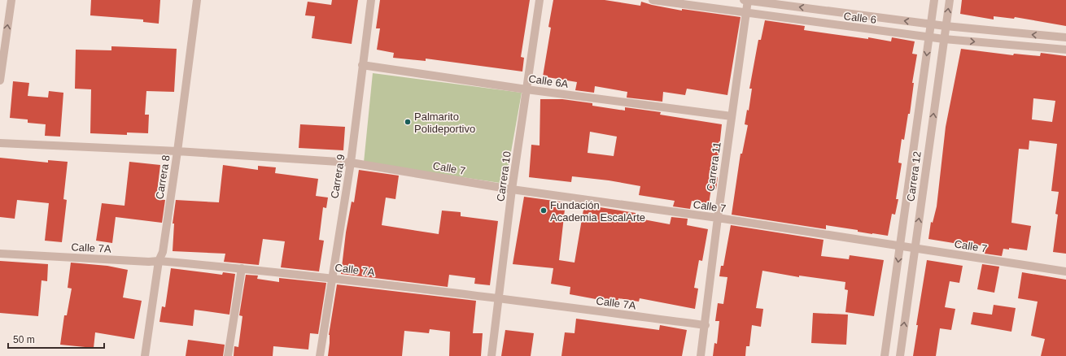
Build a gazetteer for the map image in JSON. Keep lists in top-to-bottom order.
{
  "streets": {
    "street": [
      "Calle 6",
      "Calle 6A",
      "Carrera 11",
      "Calle 7",
      "Carrera 9",
      "Carrera 10",
      "Carrera 12",
      "Carrera 8",
      "Calle 7A"
    ]
  },
  "crossings": [
    ["Calle 6", "Carrera 11"],
    ["Calle 6", "Carrera 12"],
    ["Calle 6A", "Carrera 11"],
    ["Calle 6A", "Carrera 9"],
    ["Calle 6A", "Carrera 10"],
    ["Carrera 11", "Calle 7"],
    ["Carrera 11", "Calle 7A"],
    ["Calle 7", "Carrera 9"],
    ["Calle 7", "Carrera 10"],
    ["Calle 7", "Carrera 12"],
    ["Calle 7", "Carrera 8"],
    ["Carrera 9", "Calle 7A"],
    ["Carrera 10", "Calle 7A"],
    ["Carrera 8", "Calle 7A"]
  ],
  "places": ["Palmarito Polideportivo", "Fundación Academia EscalArte"],
  "scale_bar": "50 m"
}
